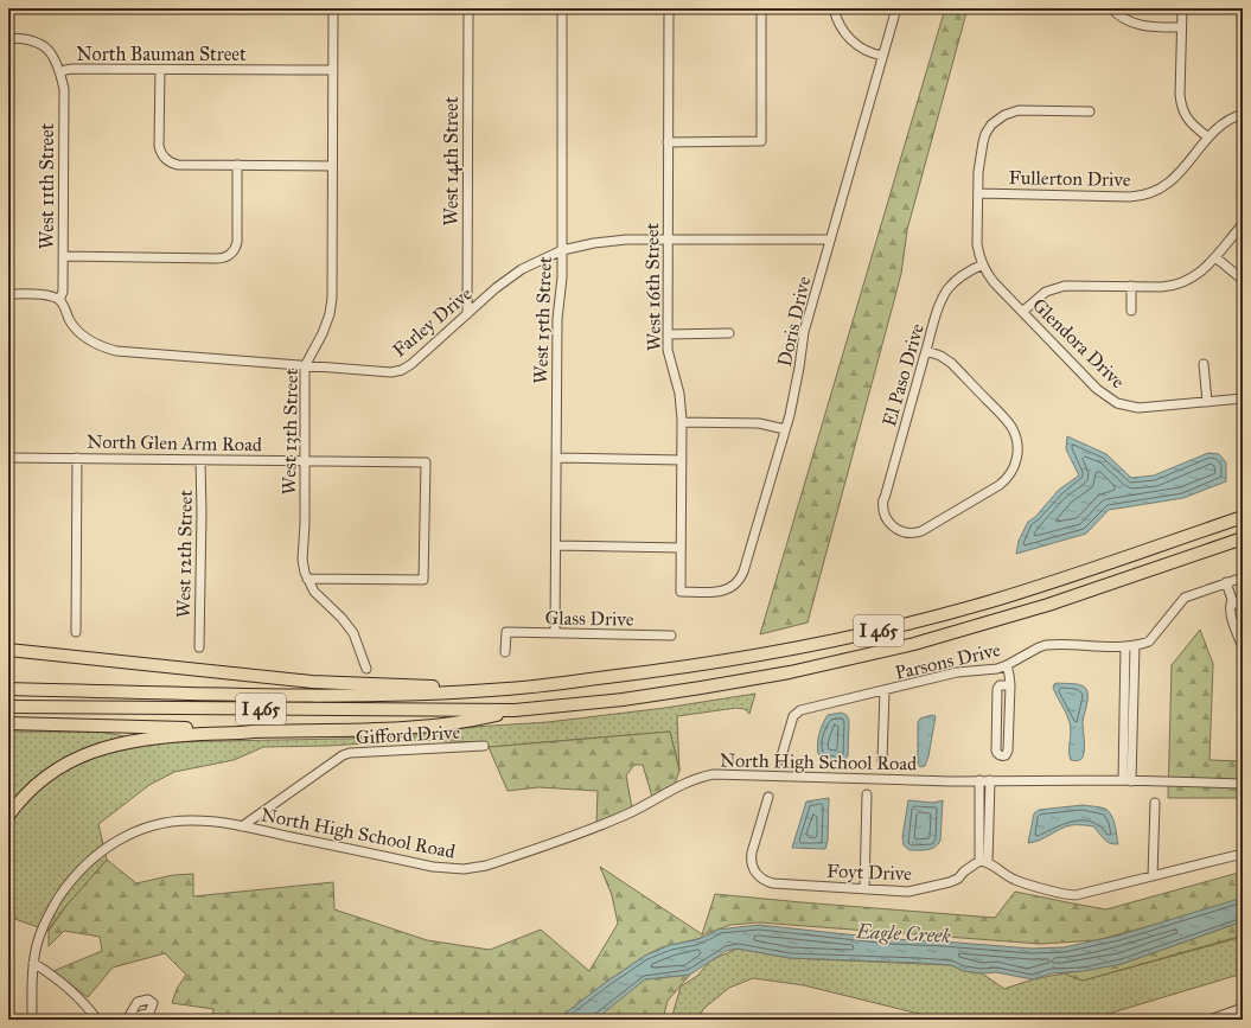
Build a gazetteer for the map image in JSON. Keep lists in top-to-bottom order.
{
  "streets": {
    "highway": ["I 465"],
    "street": [
      "North Bauman Street",
      "West 14th Street",
      "Fullerton Drive",
      "West 11th Street",
      "West 16th Street",
      "West 15th Street",
      "Farley Drive",
      "Doris Drive",
      "Glendora Drive",
      "El Paso Drive",
      "West 13th Street",
      "North Glen Arm Road",
      "West 12th Street",
      "Glass Drive",
      "Parsons Drive",
      "Gifford Drive",
      "North High School Road",
      "Foyt Drive"
    ]
  },
  "crossings": [
    ["North Bauman Street", "West 11th Street"],
    ["North Bauman Street", "West 13th Street"],
    ["West 14th Street", "Farley Drive"],
    ["Fullerton Drive", "Glendora Drive"],
    ["West 11th Street", "Farley Drive"],
    ["West 16th Street", "Farley Drive"],
    ["West 16th Street", "Doris Drive"],
    ["West 15th Street", "Farley Drive"],
    ["West 15th Street", "Glass Drive"],
    ["Farley Drive", "Doris Drive"],
    ["Farley Drive", "West 13th Street"],
    ["Glendora Drive", "El Paso Drive"],
    ["West 13th Street", "North Glen Arm Road"],
    ["North Glen Arm Road", "West 12th Street"],
    ["Gifford Drive", "North High School Road"]
  ],
  "water": ["Eagle Creek"]
}
